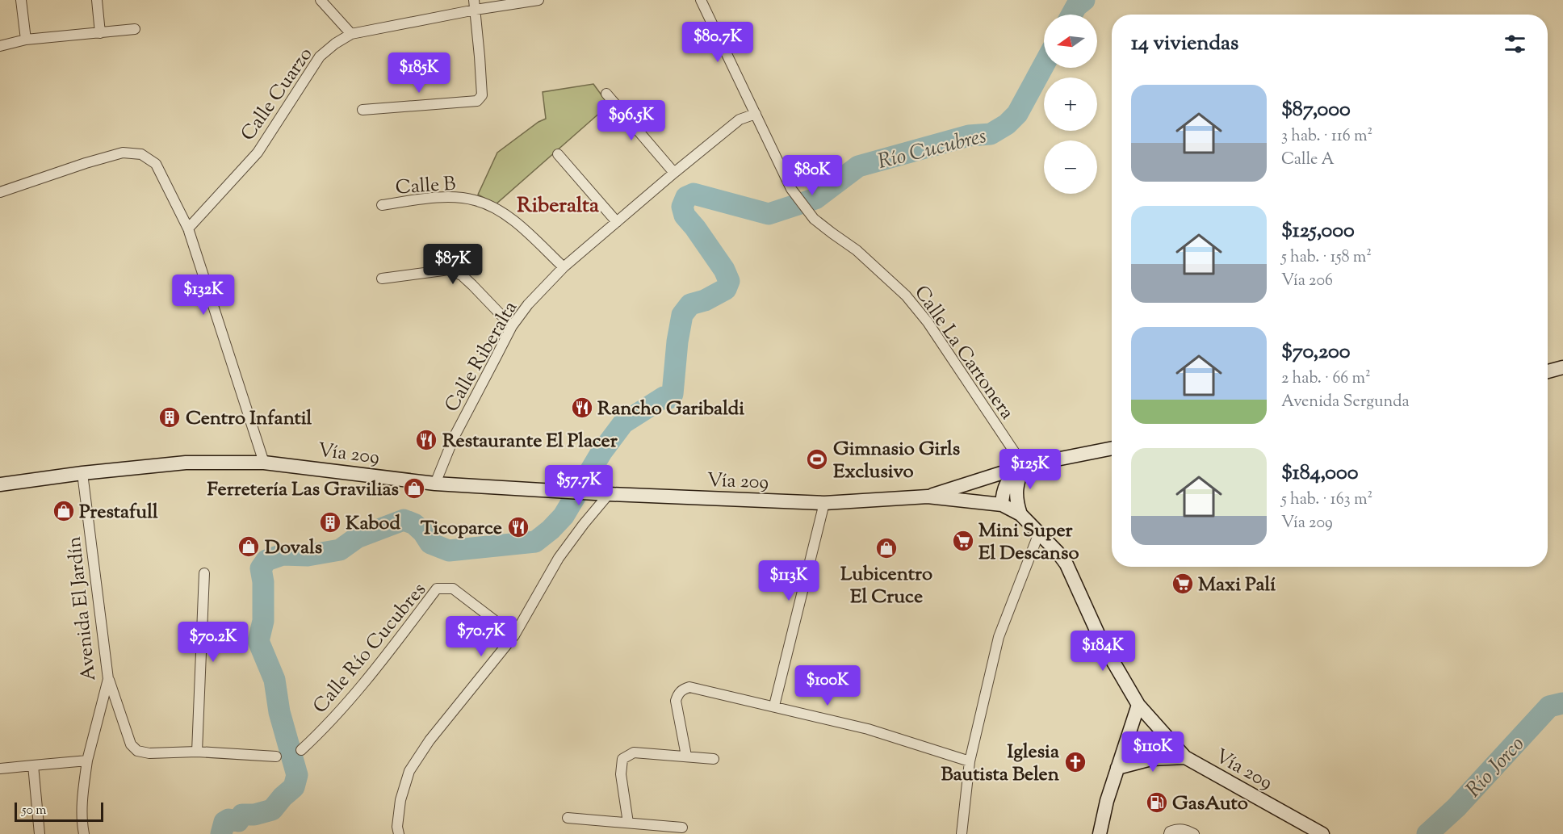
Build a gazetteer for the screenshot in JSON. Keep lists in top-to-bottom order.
{
  "streets": {
    "main road": ["Vía 209"],
    "street": [
      "Calle Cuarzo",
      "Calle B",
      "Calle La Cartonera",
      "Calle Riberalta",
      "Avenida El Jardín",
      "Calle Río Cucubres"
    ]
  },
  "crossings": [
    ["Calle B", "Calle Riberalta"],
    ["Calle La Cartonera", "Calle Riberalta"],
    ["Calle Riberalta", "Vía 209"],
    ["Vía 209", "Avenida El Jardín"]
  ],
  "districts": ["Riberalta"],
  "water": ["Río Cucubres", "Río Jorco"],
  "places": {
    "restaurant": ["Rancho Garibaldi", "Restaurante El Placer", "Ticoparce"],
    "building": ["Centro Infantil", "Kabod"],
    "sports": ["Gimnasio Girls Exclusivo"],
    "shop": [
      "Ferretería Las Gravilias",
      "Prestafull",
      "Dovals",
      "Lubicentro El Cruce"
    ],
    "supermarket": ["Mini Super El Descanso", "Maxi Palí"],
    "church": ["Iglesia Bautista Belen"],
    "fuel station": ["GasAuto"]
  },
  "scale_bar": "50 m",
  "north": "left",
  "page": {
    "map_buttons": ["+", "−"],
    "heading": "14 viviendas",
    "price": [
      "$80.7K",
      "$185K",
      "$96.5K",
      "$80K",
      "$87K",
      "$132K",
      "$125K",
      "$57.7K",
      "$113K",
      "$70.7K",
      "$70.2K",
      "$184K",
      "$100K",
      "$110K"
    ],
    "list": [
      {
        "name": "$87,000",
        "note": "3 hab. · 116 m² · Calle A"
      },
      {
        "name": "$125,000",
        "note": "5 hab. · 158 m² · Vía 206"
      },
      {
        "name": "$70,200",
        "note": "2 hab. · 66 m² · Avenida Sergunda"
      },
      {
        "name": "$184,000",
        "note": "5 hab. · 163 m² · Vía 209"
      }
    ],
    "scale": "50 m"
  }
}
